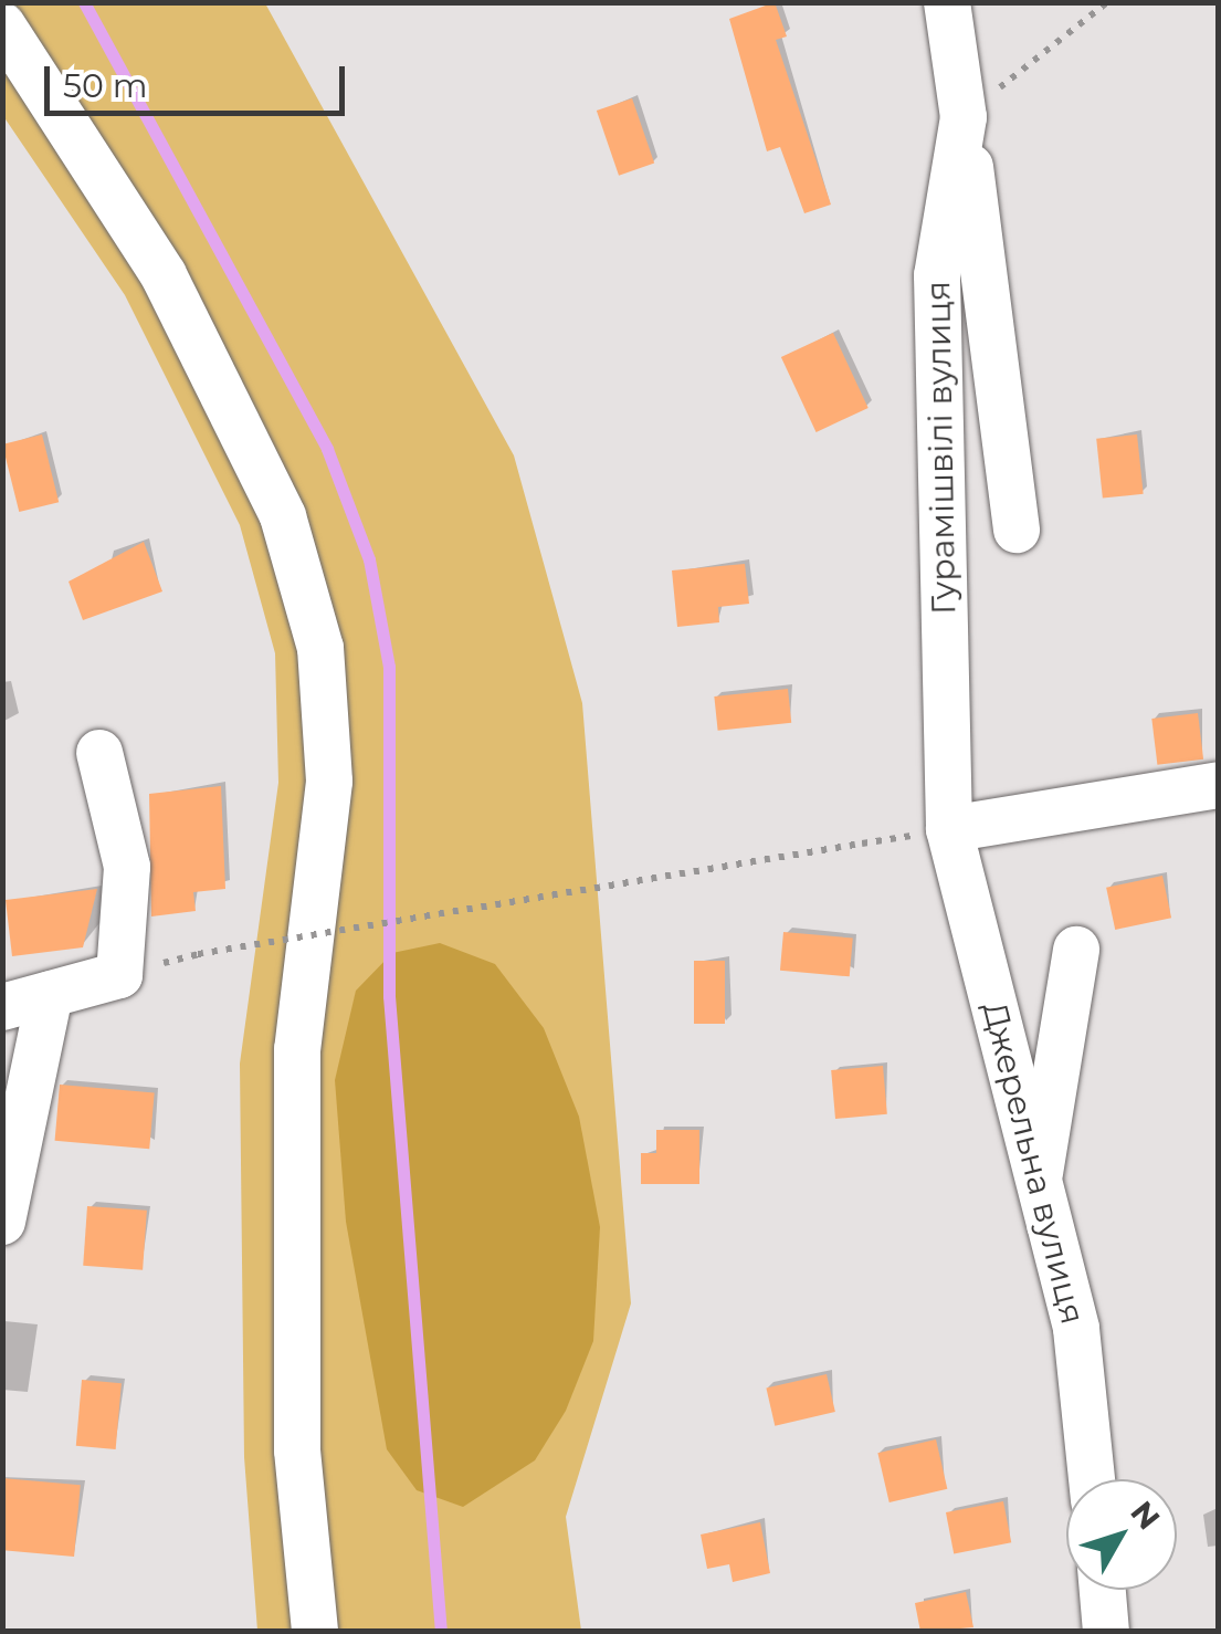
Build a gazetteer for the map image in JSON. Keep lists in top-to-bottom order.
{
  "streets": {
    "street": ["Гурамішвілі вулиця", "Джерельна вулиця"]
  },
  "crossings": [
    ["Гурамішвілі вулиця", "Джерельна вулиця"]
  ],
  "scale_bar": "50 m",
  "north": "top right"
}
